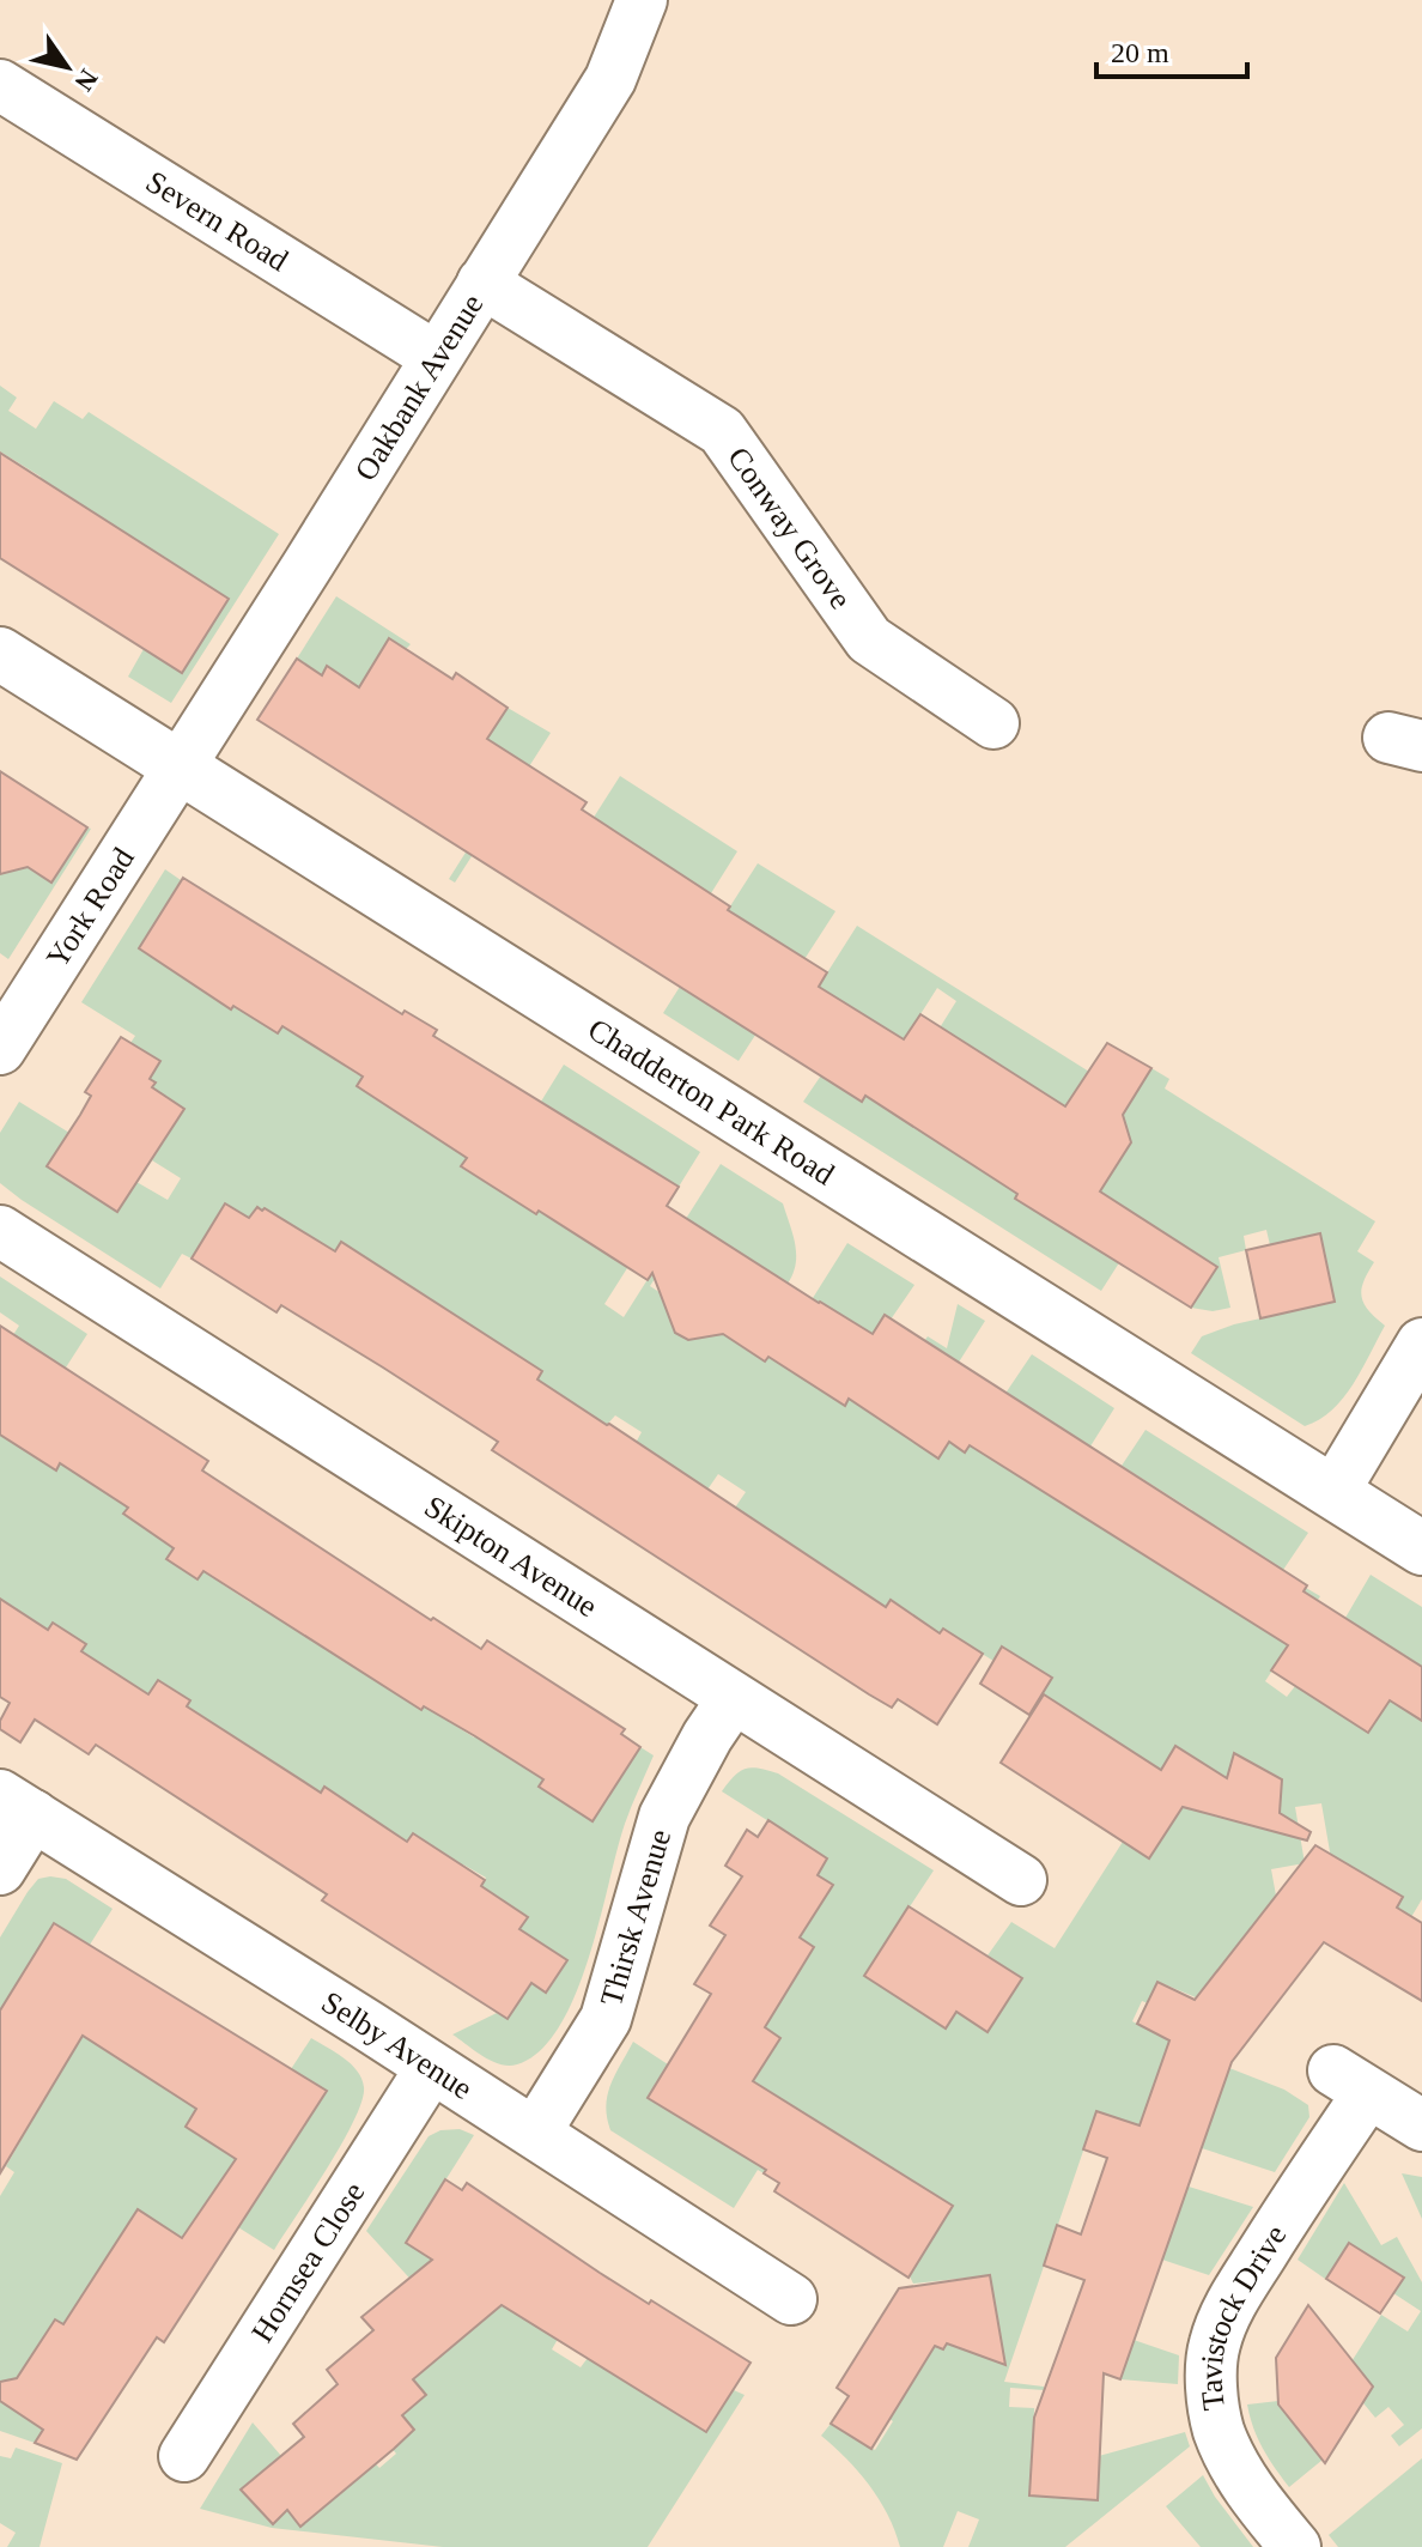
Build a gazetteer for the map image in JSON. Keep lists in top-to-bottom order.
{
  "streets": {
    "street": [
      "Severn Road",
      "Oakbank Avenue",
      "Conway Grove",
      "York Road",
      "Chadderton Park Road",
      "Skipton Avenue",
      "Thirsk Avenue",
      "Selby Avenue",
      "Hornsea Close",
      "Tavistock Drive"
    ]
  },
  "crossings": [
    ["Severn Road", "Oakbank Avenue"],
    ["Oakbank Avenue", "Conway Grove"],
    ["Oakbank Avenue", "York Road"],
    ["Oakbank Avenue", "Chadderton Park Road"],
    ["York Road", "Chadderton Park Road"],
    ["Skipton Avenue", "Thirsk Avenue"],
    ["Thirsk Avenue", "Selby Avenue"],
    ["Selby Avenue", "Hornsea Close"]
  ],
  "scale_bar": "20 m",
  "north": "bottom right"
}
